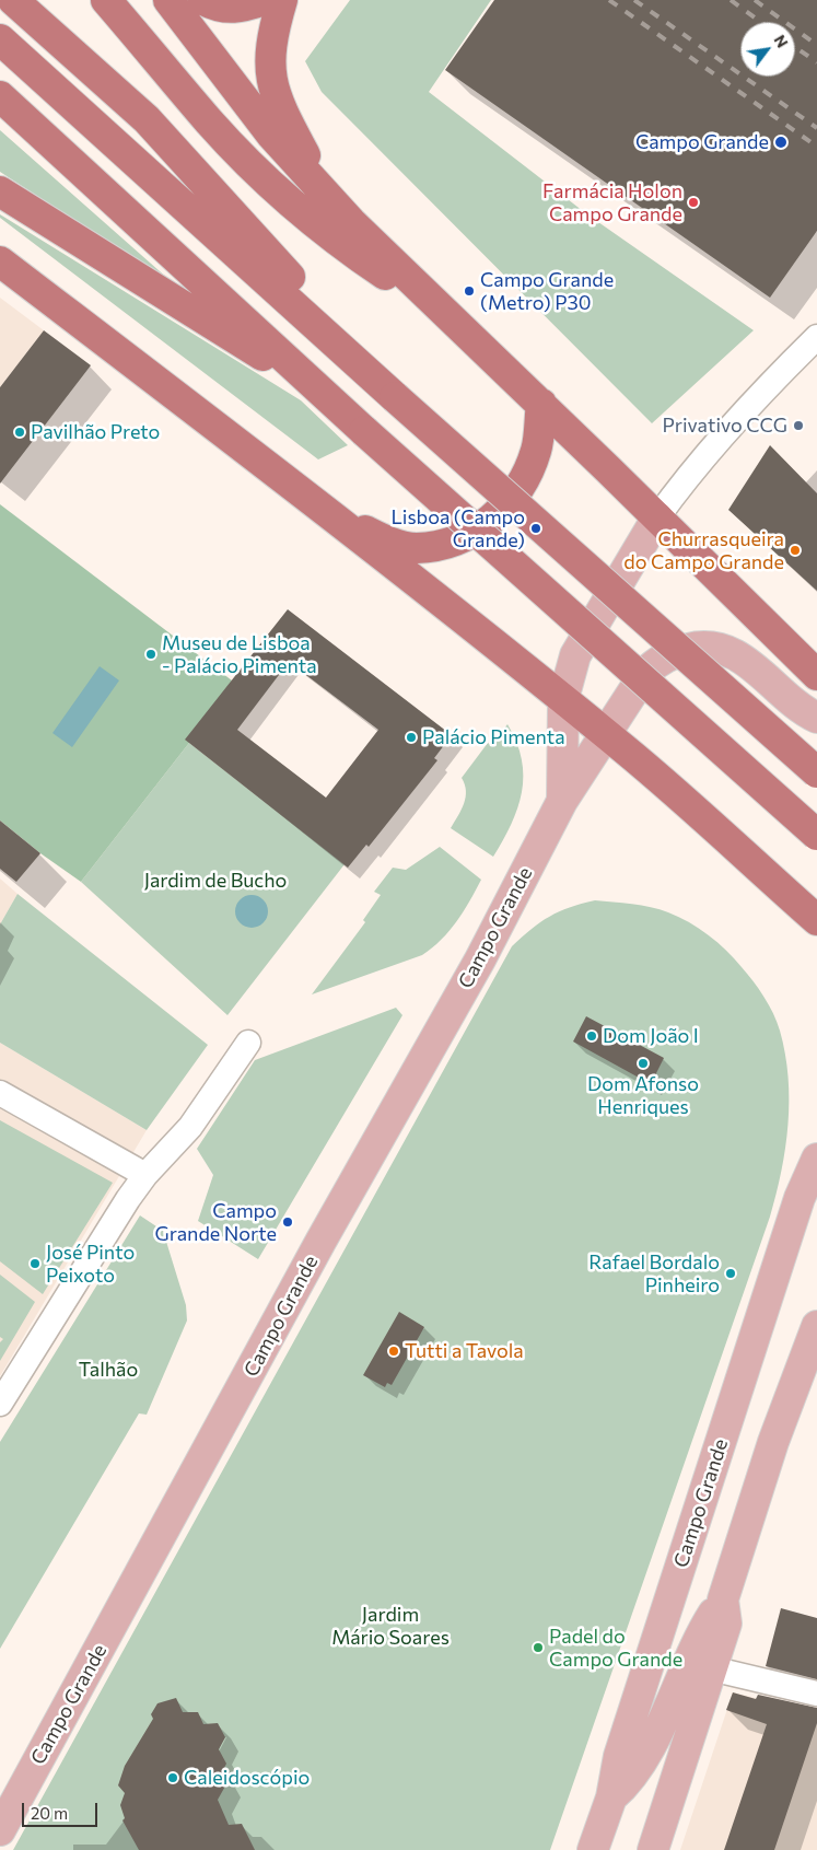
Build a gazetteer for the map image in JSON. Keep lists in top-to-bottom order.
{
  "streets": {
    "main road": ["Campo Grande"]
  },
  "parks": ["Jardim de Bucho", "Talhão", "Jardim Mário Soares"],
  "places": [
    "Campo Grande",
    "Farmácia Holon Campo Grande",
    "Campo Grande (Metro) P30",
    "Privativo CCG",
    "Pavilhão Preto",
    "Lisboa (Campo Grande)",
    "Churrasqueira do Campo Grande",
    "Museu de Lisboa - Palácio Pimenta",
    "Palácio Pimenta",
    "Dom João I",
    "Dom Afonso Henriques",
    "Campo Grande Norte",
    "José Pinto Peixoto",
    "Rafael Bordalo Pinheiro",
    "Tutti a Tavola",
    "Padel do Campo Grande",
    "Caleidoscópio"
  ],
  "scale_bar": "20 m",
  "north": "top right"
}
